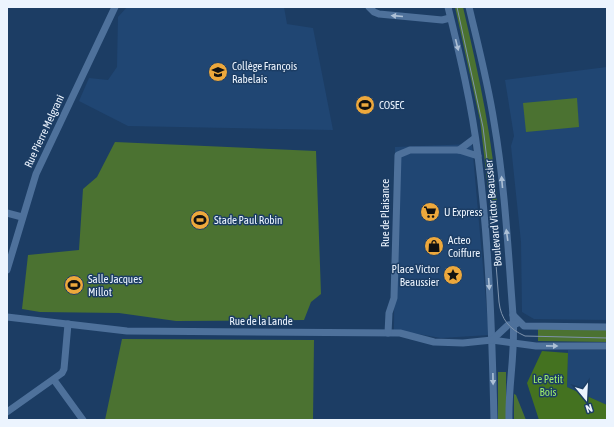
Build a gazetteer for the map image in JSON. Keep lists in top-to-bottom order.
{
  "streets": {
    "street": [
      "Rue Pierre Melgrani",
      "Rue de Plaisance",
      "Boulevard Victor Beaussier",
      "Rue de la Lande"
    ]
  },
  "crossings": [
    ["Rue de Plaisance", "Boulevard Victor Beaussier"],
    ["Rue de Plaisance", "Rue de la Lande"],
    ["Boulevard Victor Beaussier", "Rue de la Lande"]
  ],
  "parks": ["Le Petit Bois"],
  "places": {
    "school or university": ["Collège François Rabelais"],
    "sports": ["COSEC", "Stade Paul Robin", "Salle Jacques Millot"],
    "supermarket": ["U Express"],
    "shop": ["Acteo Coiffure"],
    "place": ["Place Victor Beaussier"]
  },
  "north": "bottom"
}
